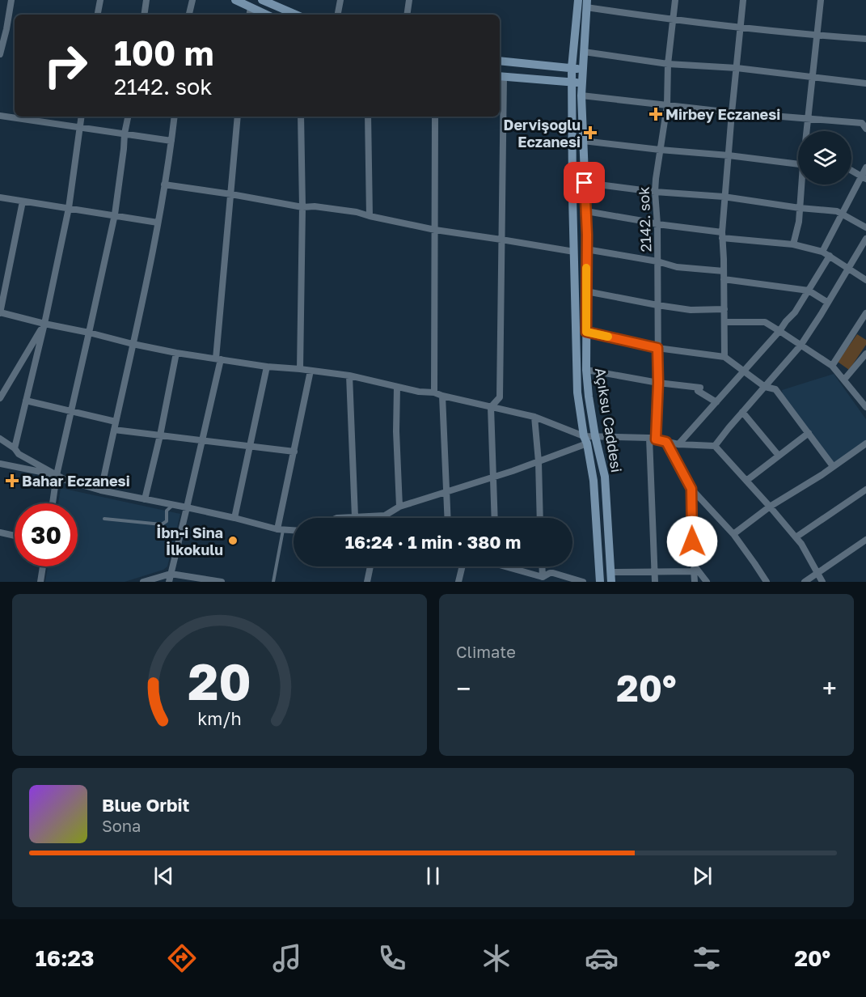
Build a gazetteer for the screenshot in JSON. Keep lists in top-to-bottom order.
{
  "streets": {
    "main road": ["Açıksu Caddesi"],
    "street": ["2142. sok"]
  },
  "places": {
    "health": ["Mirbey Eczanesi", "Dervişoğlu Eczanesi", "Bahar Eczanesi"],
    "other": ["İbn-i Sina İlkokulu"]
  },
  "page": {
    "turn": ["100 m", "2142. sok"],
    "limit": "30",
    "trip": "16:24 · 1 min · 380 m",
    "tile": "Climate",
    "heat": ["−", "20°", "+"],
    "song": ["Blue Orbit", "Sona"],
    "tabs": ["16:23", "20°"],
    "gauge": ["20", "km/h"]
  }
}
